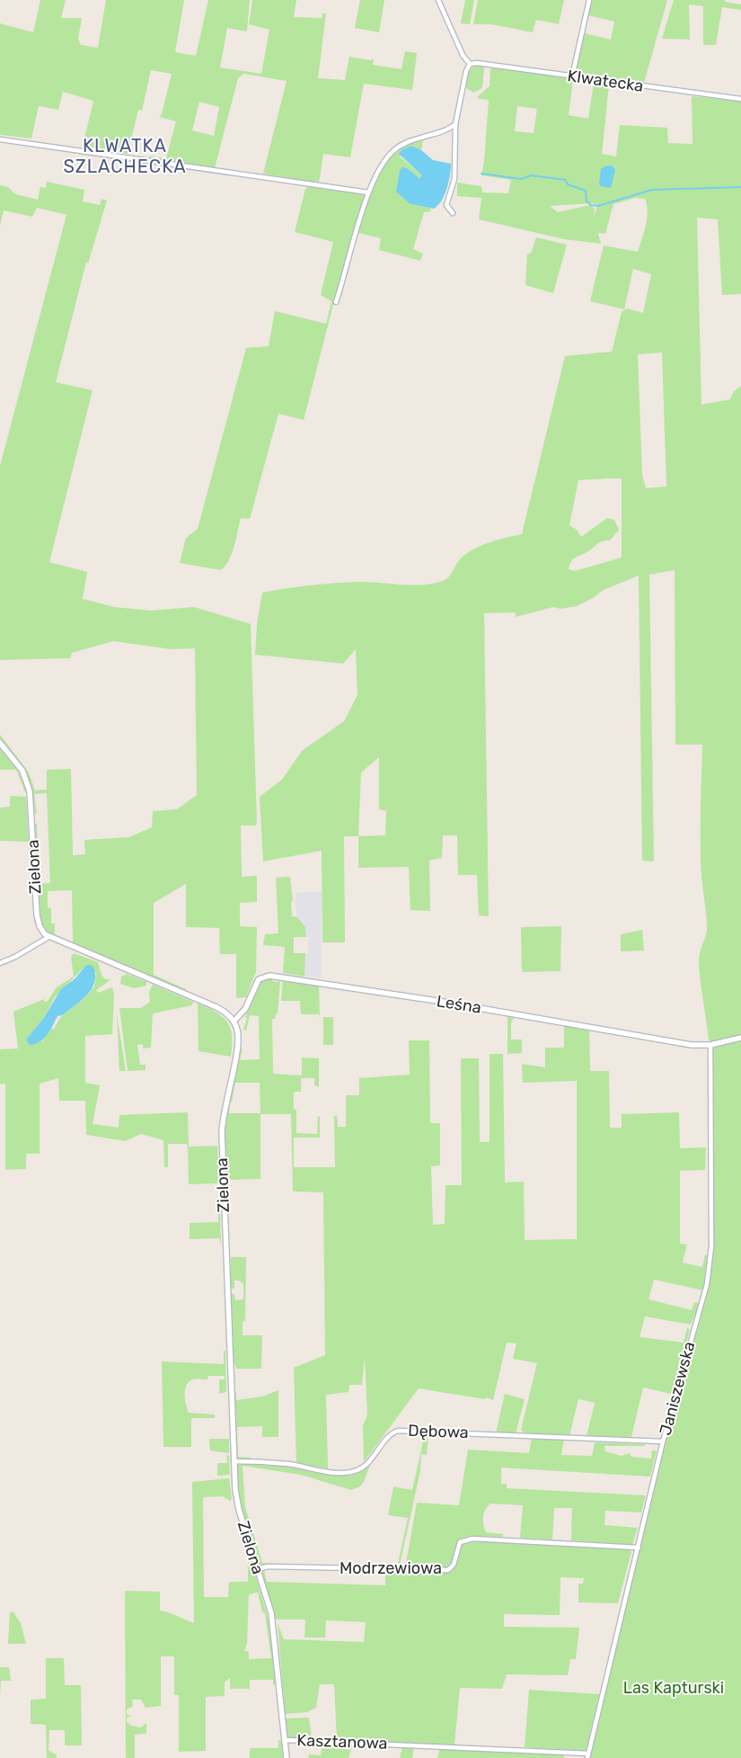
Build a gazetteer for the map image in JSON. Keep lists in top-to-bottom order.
{
  "streets": {
    "street": [
      "Klwatecka",
      "Zielona",
      "Leśna",
      "Janiszewska",
      "Dębowa",
      "Modrzewiowa",
      "Kasztanowa"
    ]
  },
  "crossings": [
    ["Zielona", "Leśna"],
    ["Zielona", "Dębowa"],
    ["Zielona", "Modrzewiowa"],
    ["Zielona", "Kasztanowa"],
    ["Leśna", "Janiszewska"],
    ["Janiszewska", "Dębowa"],
    ["Janiszewska", "Modrzewiowa"],
    ["Janiszewska", "Kasztanowa"]
  ],
  "districts": ["KLWATKA SZLACHECKA"],
  "parks": ["Las Kapturski"]
}
